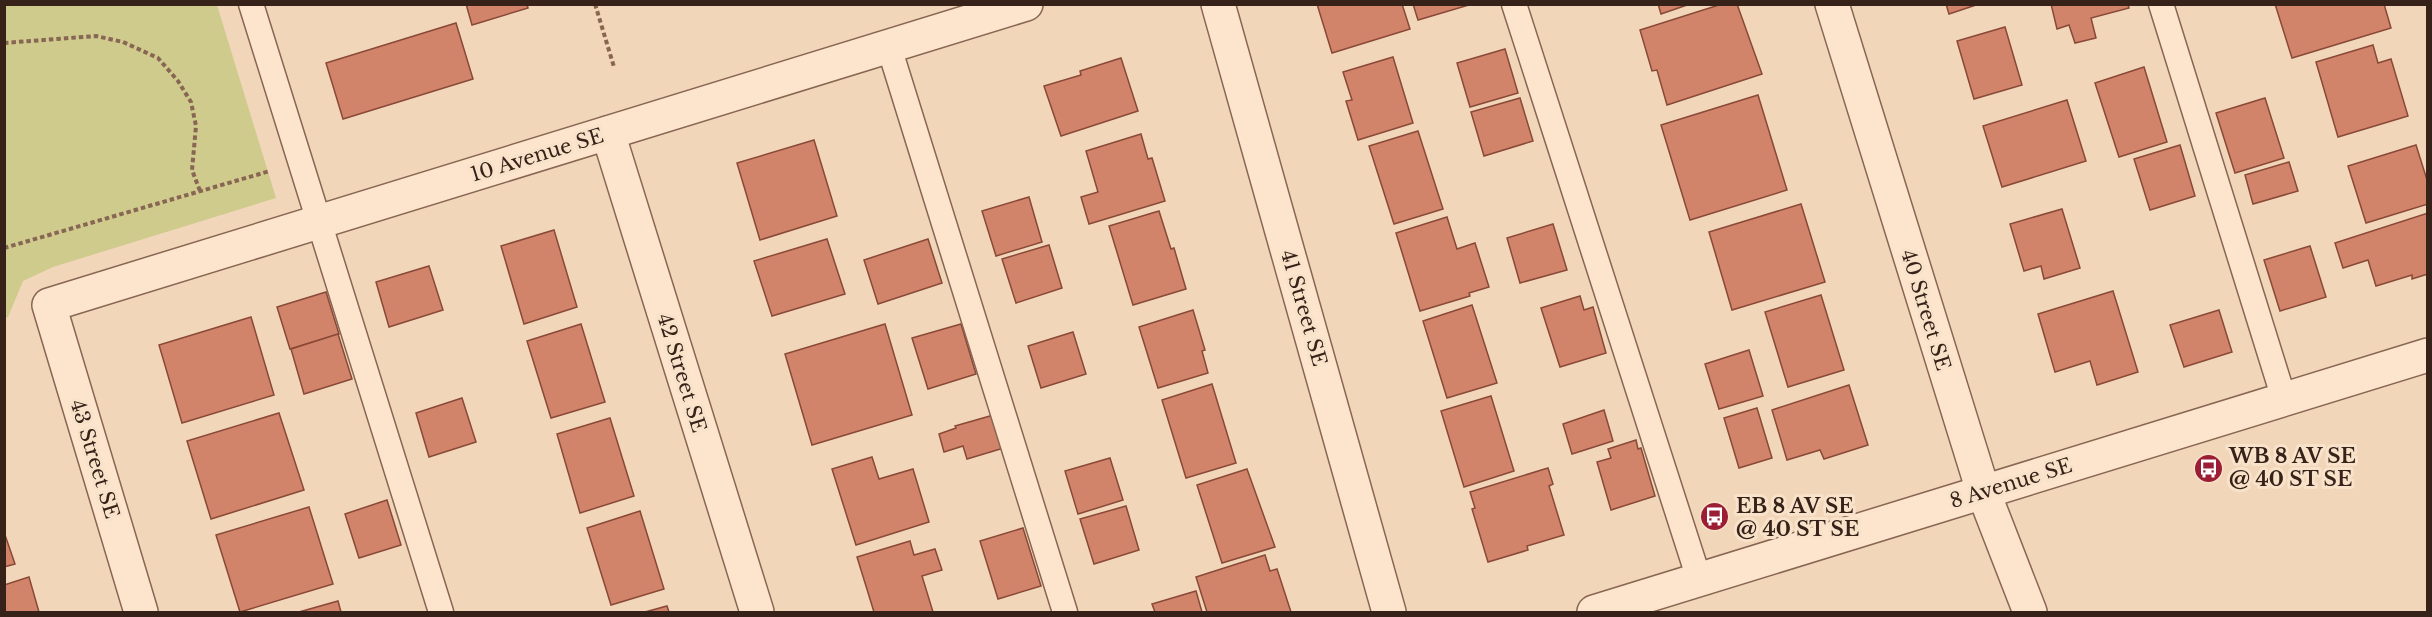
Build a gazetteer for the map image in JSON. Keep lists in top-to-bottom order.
{
  "streets": {
    "street": [
      "10 Avenue SE",
      "41 Street SE",
      "40 Street SE",
      "42 Street SE",
      "43 Street SE",
      "8 Avenue SE"
    ]
  },
  "crossings": [
    ["10 Avenue SE", "42 Street SE"],
    ["10 Avenue SE", "43 Street SE"],
    ["40 Street SE", "8 Avenue SE"]
  ],
  "places": {
    "bus stop": ["WB 8 AV SE @ 40 ST SE", "EB 8 AV SE @ 40 ST SE"]
  }
}
